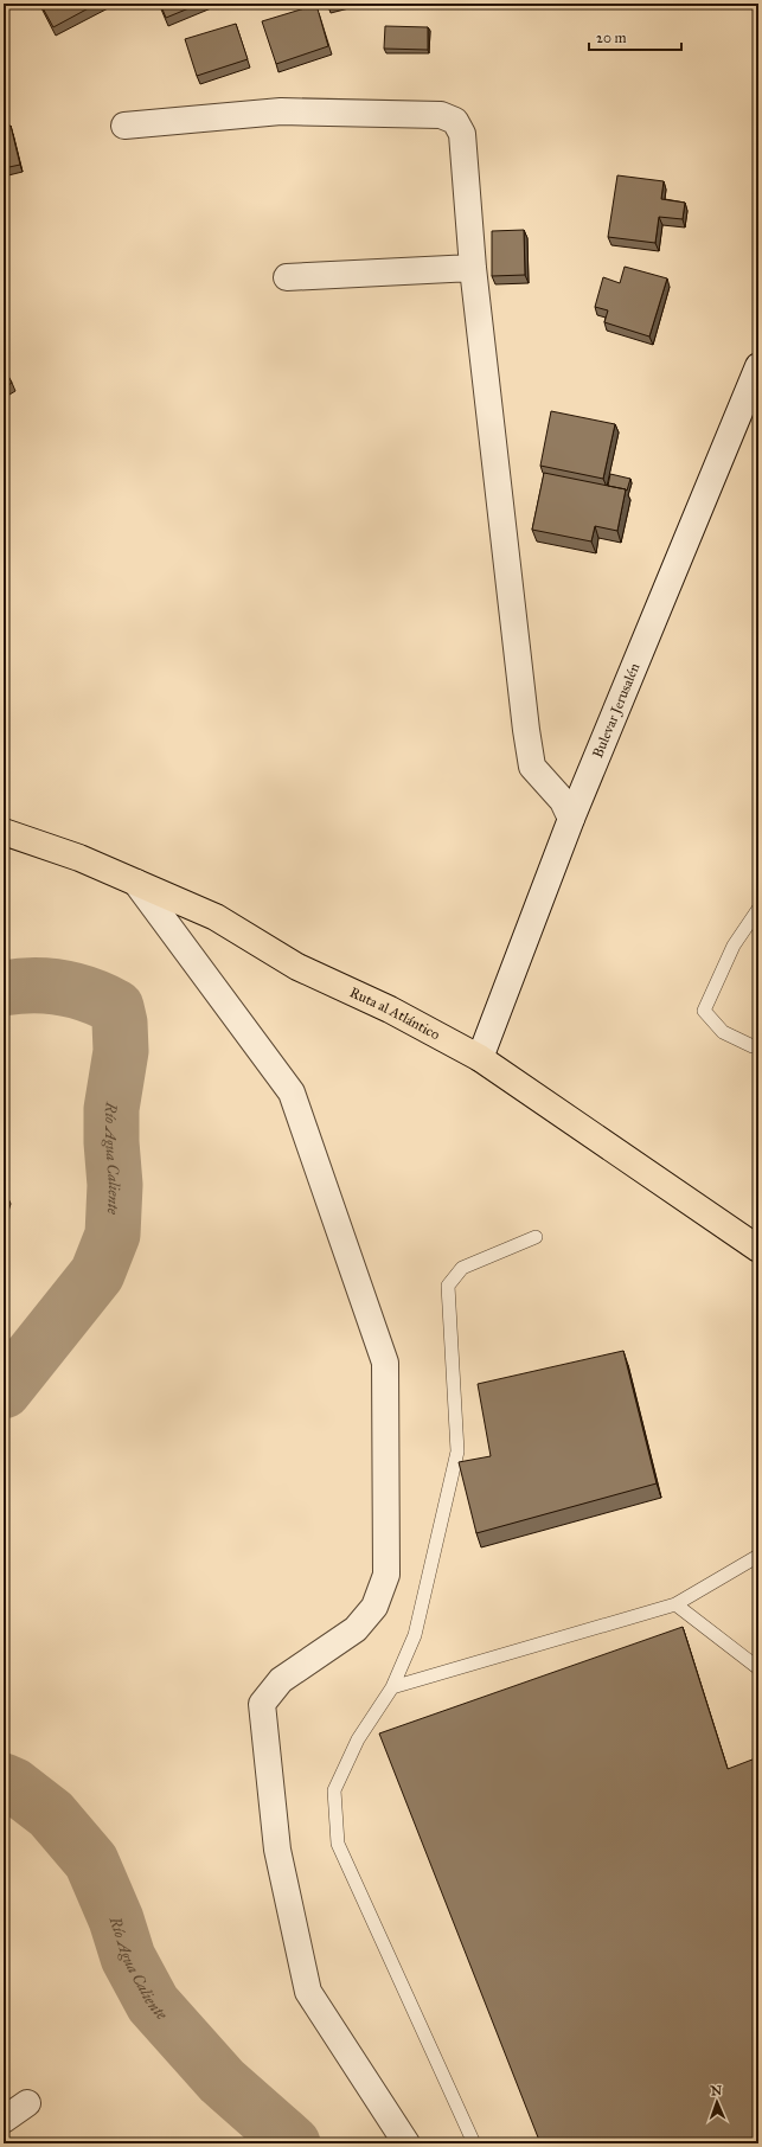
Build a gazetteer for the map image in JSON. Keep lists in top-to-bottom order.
{
  "streets": {
    "highway": ["Ruta al Atlántico"],
    "street": ["Bulevar Jerusalén"]
  },
  "crossings": [
    ["Bulevar Jerusalén", "Ruta al Atlántico"]
  ],
  "water": ["Río Agua Caliente"],
  "scale_bar": "20 m",
  "north": "top"
}
